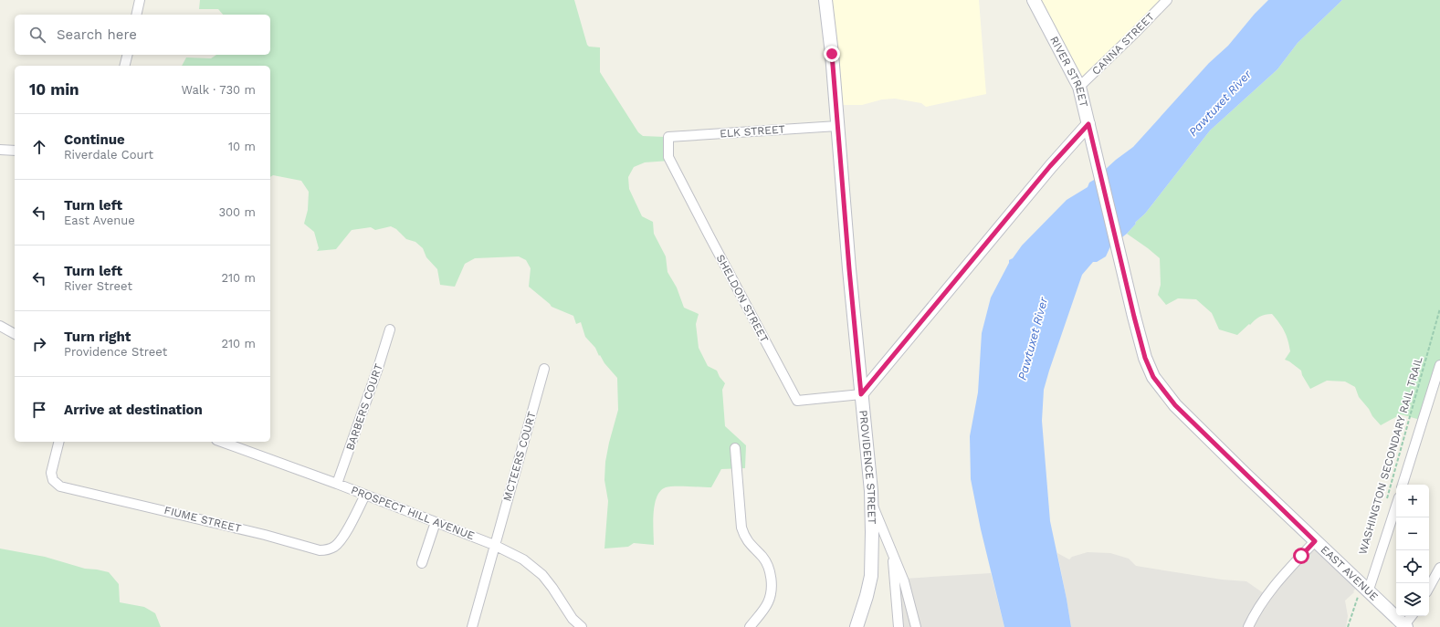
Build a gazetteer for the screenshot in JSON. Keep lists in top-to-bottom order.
{
  "streets": {
    "main road": ["RIVER STREET", "PROVIDENCE STREET", "EAST AVENUE"],
    "street": [
      "CANNA STREET",
      "ELK STREET",
      "SHELDON STREET",
      "BARBERS COURT",
      "MCTEERS COURT",
      "PROSPECT HILL AVENUE",
      "FIUME STREET"
    ],
    "path": ["WASHINGTON SECONDARY RAIL TRAIL"]
  },
  "crossings": [
    ["CANNA STREET", "RIVER STREET"],
    ["RIVER STREET", "EAST AVENUE"],
    ["ELK STREET", "SHELDON STREET"],
    ["ELK STREET", "PROVIDENCE STREET"],
    ["SHELDON STREET", "PROVIDENCE STREET"],
    ["BARBERS COURT", "PROSPECT HILL AVENUE"],
    ["MCTEERS COURT", "PROSPECT HILL AVENUE"],
    ["PROSPECT HILL AVENUE", "FIUME STREET"]
  ],
  "water": ["Pawtuxet River"],
  "page": {
    "search": "Search here",
    "heading": ["10 min", "Walk · 730 m"],
    "list": [
      ["Continue", "Riverdale Court", "10 m"],
      ["Turn left", "East Avenue", "300 m"],
      ["Turn left", "River Street", "210 m"],
      ["Turn right", "Providence Street", "210 m"],
      "Arrive at destination"
    ],
    "map_buttons": ["+", "−"]
  }
}
